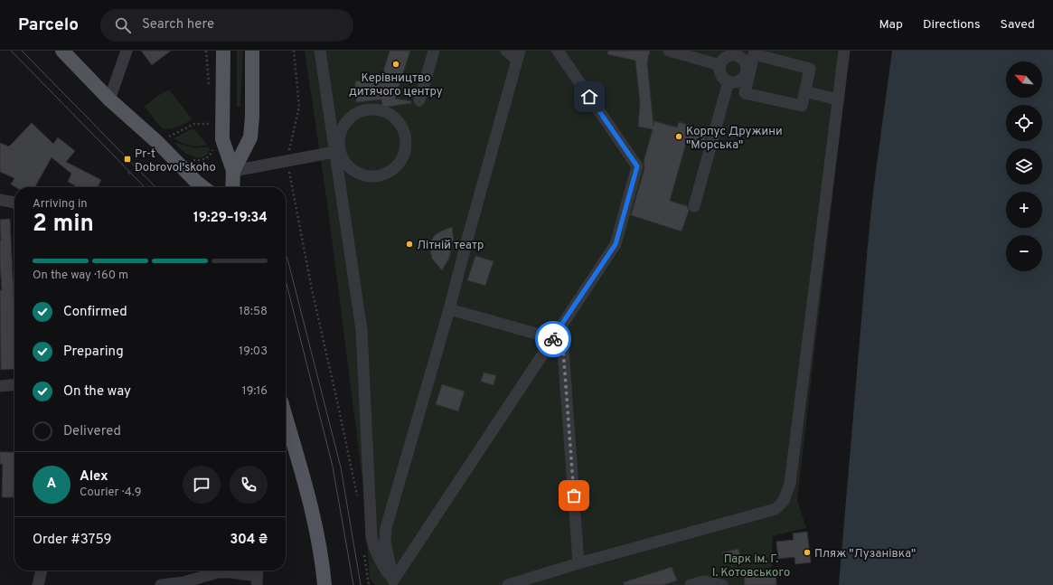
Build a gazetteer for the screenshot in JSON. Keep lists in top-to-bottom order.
{
  "parks": ["Парк ім. Г. І. Котовського"],
  "places": {
    "other": [
      "Керівництво дитячого центру",
      "Корпус Дружини \"Морська\"",
      "Літній театр",
      "Пляж \"Лузанівка\""
    ],
    "transit": ["Pr-t Dobrovol'skoho"]
  },
  "north": "top left",
  "page": {
    "header": "Parcelo",
    "search": "Search here",
    "nav": ["Map", "Directions", "Saved"],
    "map_buttons": ["+", "−"],
    "heading": ["2 min", "Arriving in", "19:29–19:34"],
    "panel": [
      "Alex",
      "Courier · 4.9",
      "Order #3759",
      "304 ₴"
    ],
    "bar": "On the way · 160 m",
    "list": [
      ["Confirmed", "18:58"],
      ["Preparing", "19:03"],
      ["On the way", "19:16"],
      "Delivered"
    ],
    "round": "A"
  }
}
